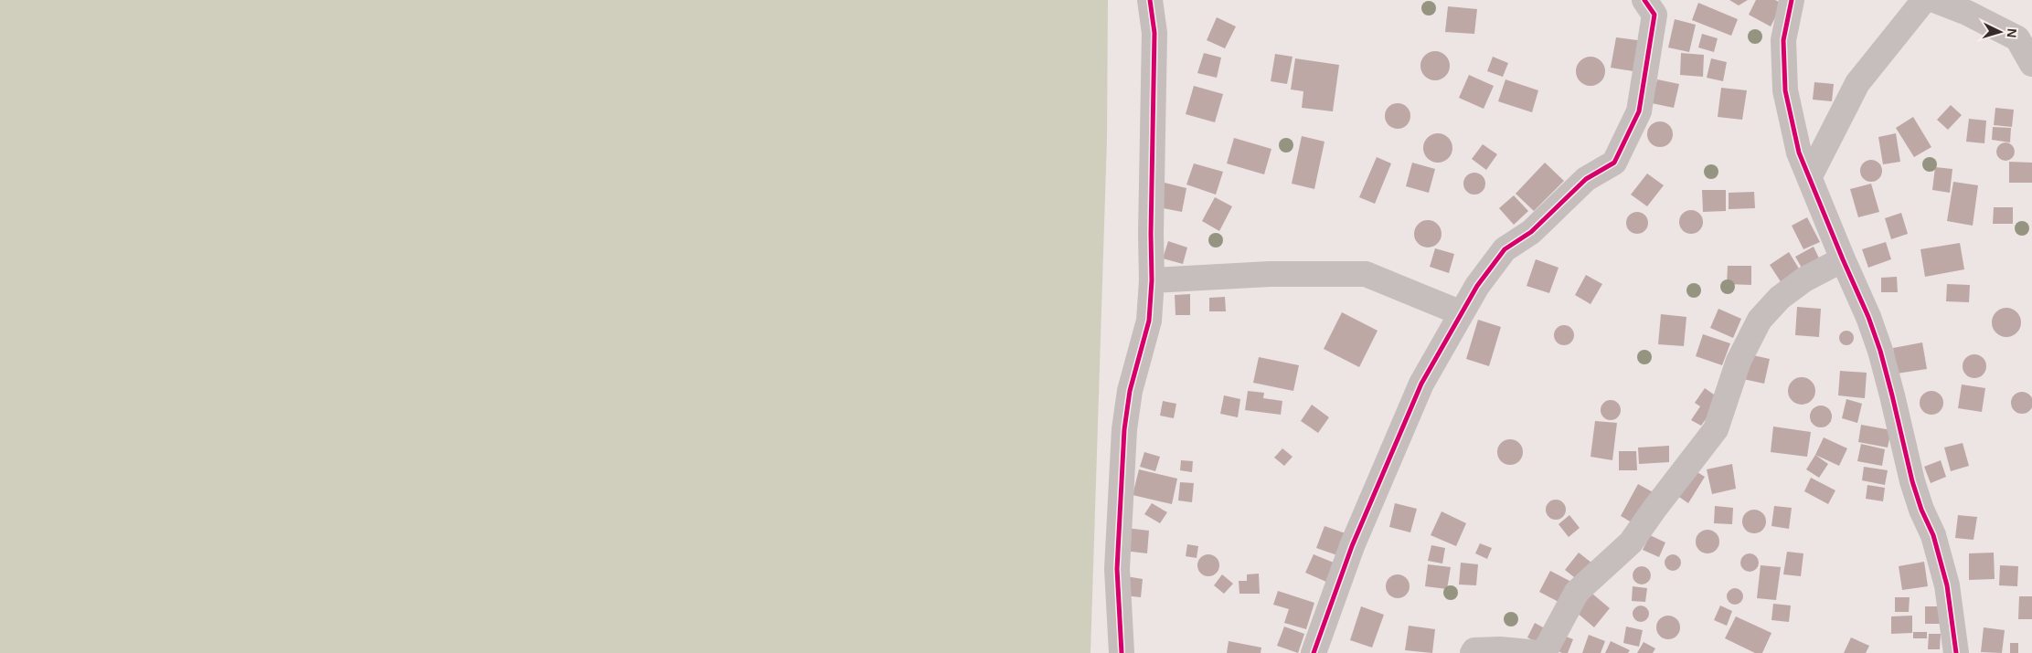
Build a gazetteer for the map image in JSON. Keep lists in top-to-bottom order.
{
  "north": "right"
}
